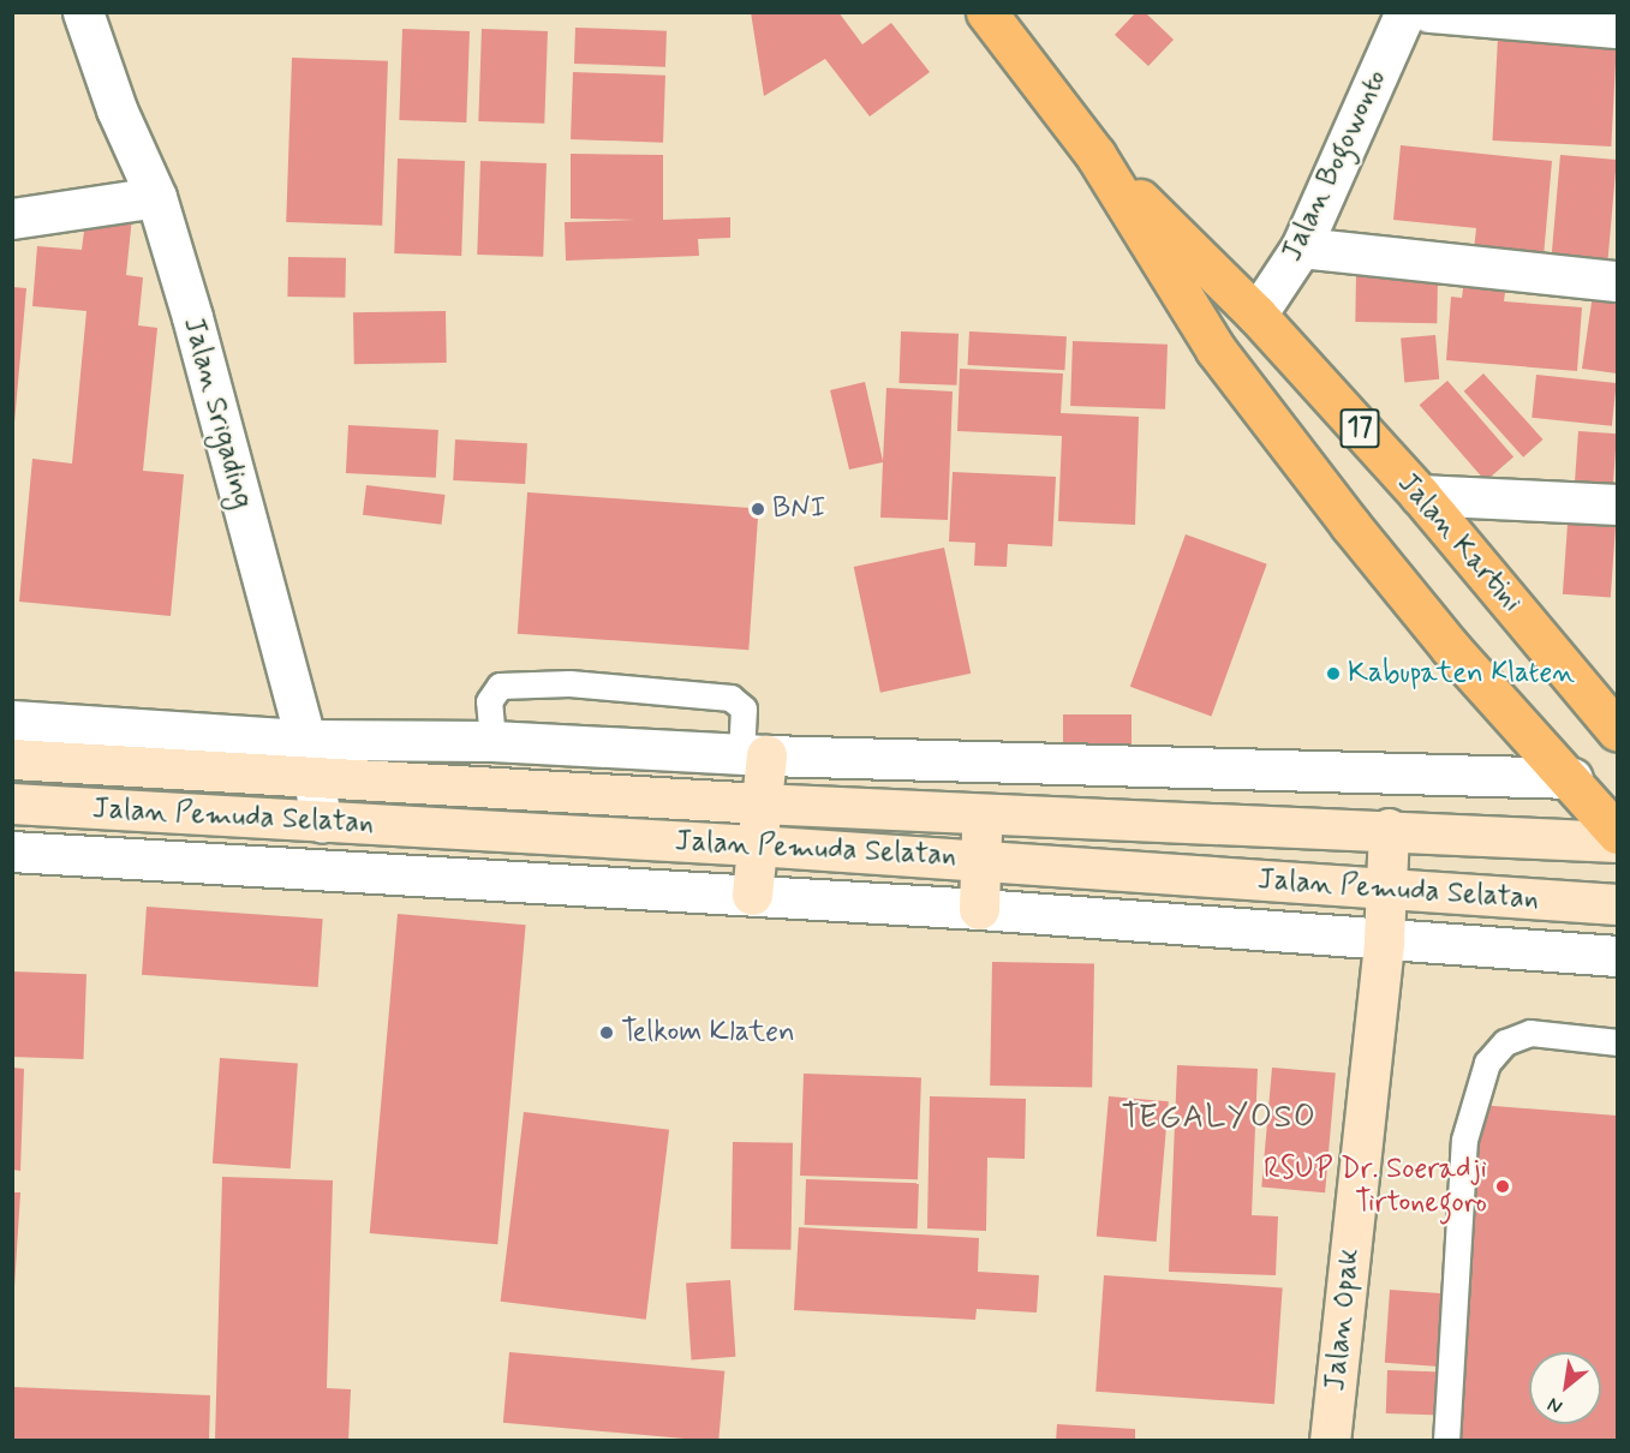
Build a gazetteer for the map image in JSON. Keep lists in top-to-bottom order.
{
  "streets": {
    "highway": ["17", "Jalan Kartini"],
    "main road": ["Jalan Pemuda Selatan", "Jalan Opak"],
    "street": ["Jalan Bogowonto", "Jalan Srigading"]
  },
  "crossings": [
    ["Jalan Bogowonto", "Jalan Kartini"],
    ["Jalan Srigading", "Jalan Pemuda Selatan"],
    ["17", "Jalan Kartini"],
    ["Jalan Pemuda Selatan", "Jalan Opak"]
  ],
  "districts": ["TEGALYOSO"],
  "places": [
    "BNI",
    "Kabupaten Klaten",
    "Telkom Klaten",
    "RSUP Dr. Soeradji Tirtonegoro"
  ],
  "north": "bottom left"
}
